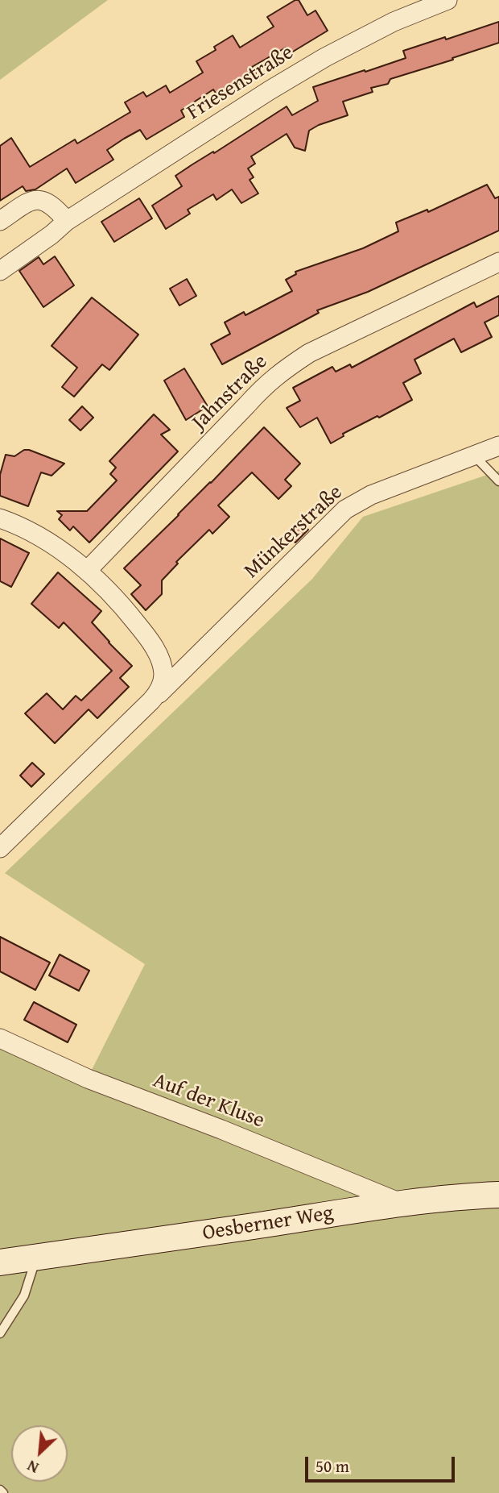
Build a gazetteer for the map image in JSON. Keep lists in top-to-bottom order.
{
  "streets": {
    "street": [
      "Friesenstraße",
      "Jahnstraße",
      "Münkerstraße",
      "Auf der Kluse",
      "Oesberner Weg"
    ]
  },
  "crossings": [
    ["Auf der Kluse", "Oesberner Weg"]
  ],
  "scale_bar": "50 m",
  "north": "bottom left"
}
